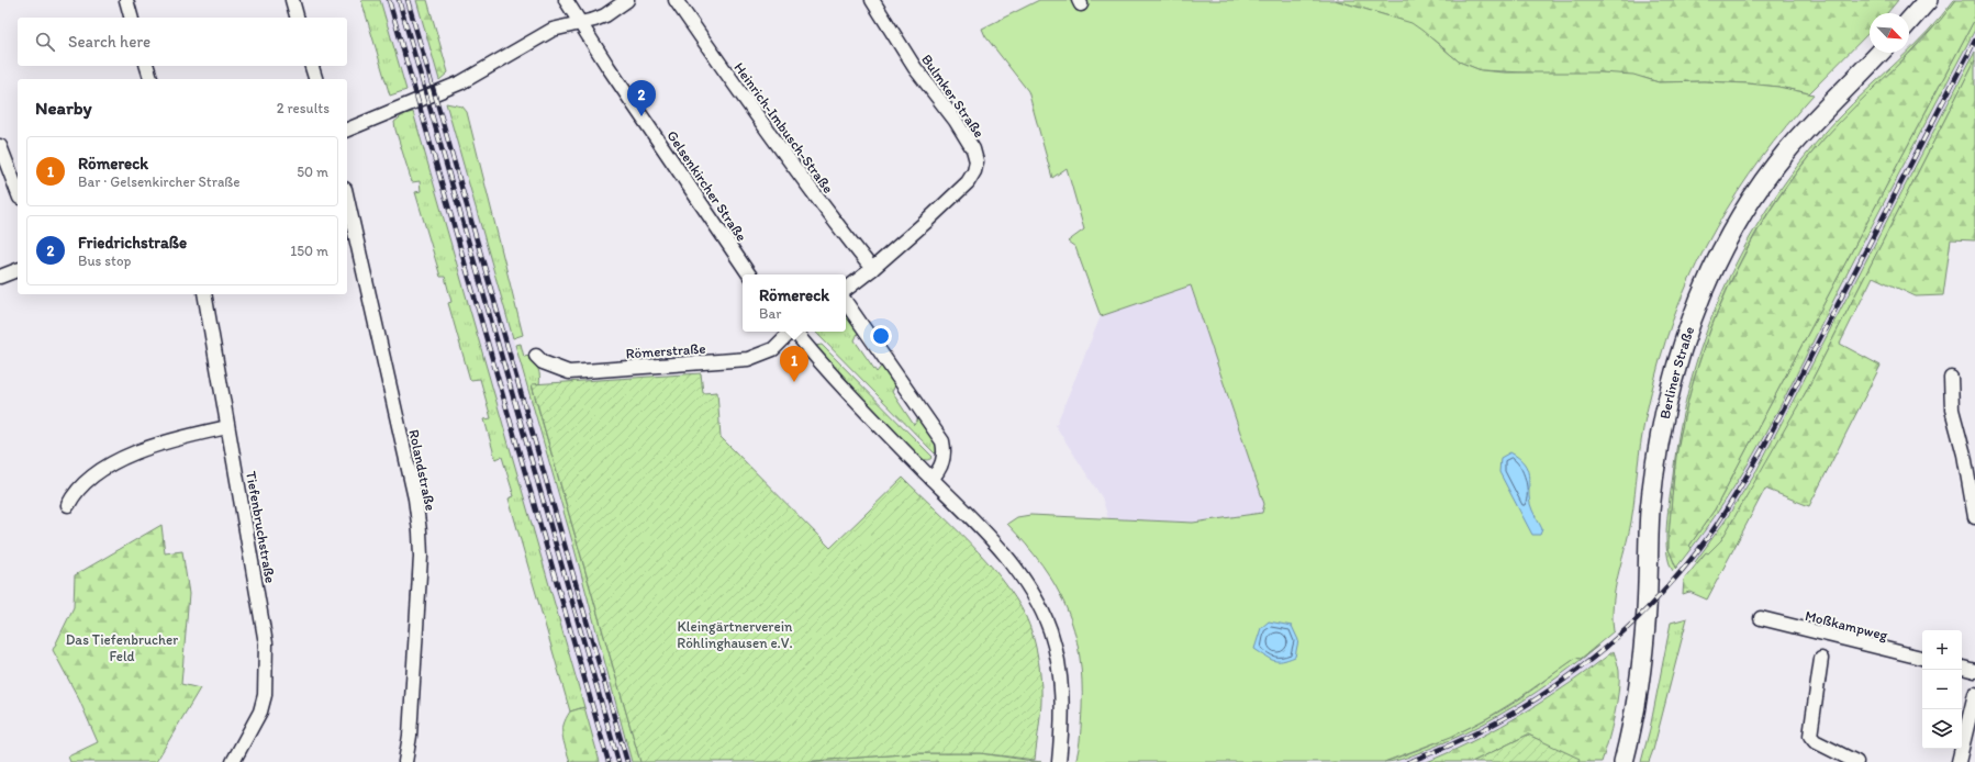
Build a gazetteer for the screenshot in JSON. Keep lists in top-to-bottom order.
{
  "streets": {
    "main road": ["Berliner Straße"],
    "street": [
      "Bulmker Straße",
      "Heinrich-Imbusch-Straße",
      "Gelsenkircher Straße",
      "Römerstraße",
      "Rolandstraße",
      "Tiefenbruchstraße",
      "Moßkampweg"
    ]
  },
  "crossings": [
    ["Bulmker Straße", "Heinrich-Imbusch-Straße"]
  ],
  "parks": ["Kleingärtnerverein Röhlinghausen e.V.", "Das Tiefenbrucher Feld"],
  "north": "bottom right",
  "page": {
    "search": "Search here",
    "heading": ["Nearby", "2 results"],
    "pins": ["2", "1"],
    "list": [
      {
        "mark": "1",
        "name": "Römereck",
        "note": "Bar · Gelsenkircher Straße",
        "value": "50 m"
      },
      {
        "mark": "2",
        "name": "Friedrichstraße",
        "note": "Bus stop",
        "value": "150 m"
      }
    ],
    "popup": ["Römereck", "Bar"],
    "map_buttons": ["+", "−"]
  }
}
